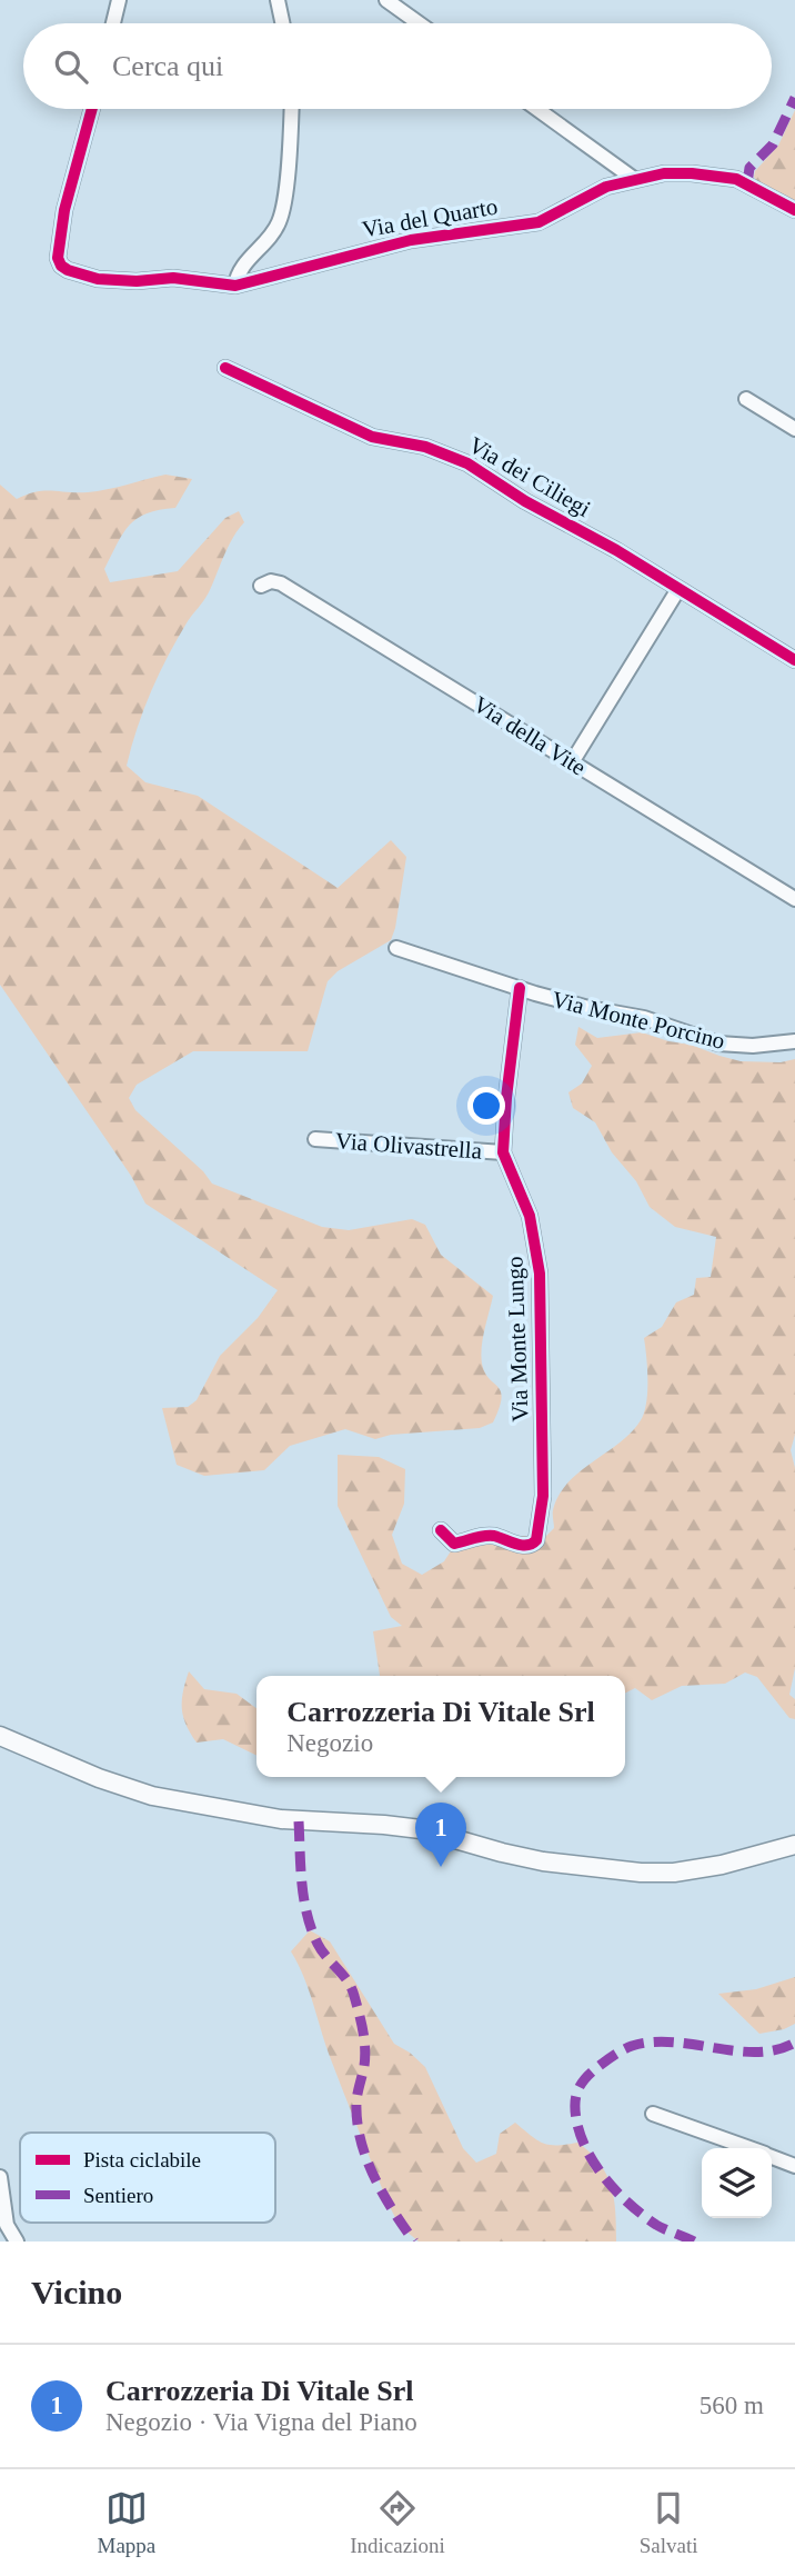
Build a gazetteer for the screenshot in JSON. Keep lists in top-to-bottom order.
{
  "streets": {
    "street": [
      "Via del Quarto",
      "Via dei Ciliegi",
      "Via della Vite",
      "Via Monte Porcino",
      "Via Olivastrella",
      "Via Monte Lungo"
    ]
  },
  "crossings": [
    ["Via Monte Porcino", "Via Monte Lungo"],
    ["Via Olivastrella", "Via Monte Lungo"]
  ],
  "legend": ["Pista ciclabile", "Sentiero"],
  "page": {
    "search": "Cerca qui",
    "popup": ["Carrozzeria Di Vitale Srl", "Negozio"],
    "pins": "1",
    "heading": "Vicino",
    "list": [
      {
        "mark": "1",
        "name": "Carrozzeria Di Vitale Srl",
        "note": "Negozio · Via Vigna del Piano",
        "value": "560 m"
      }
    ],
    "nav": ["Mappa", "Indicazioni", "Salvati"]
  }
}
